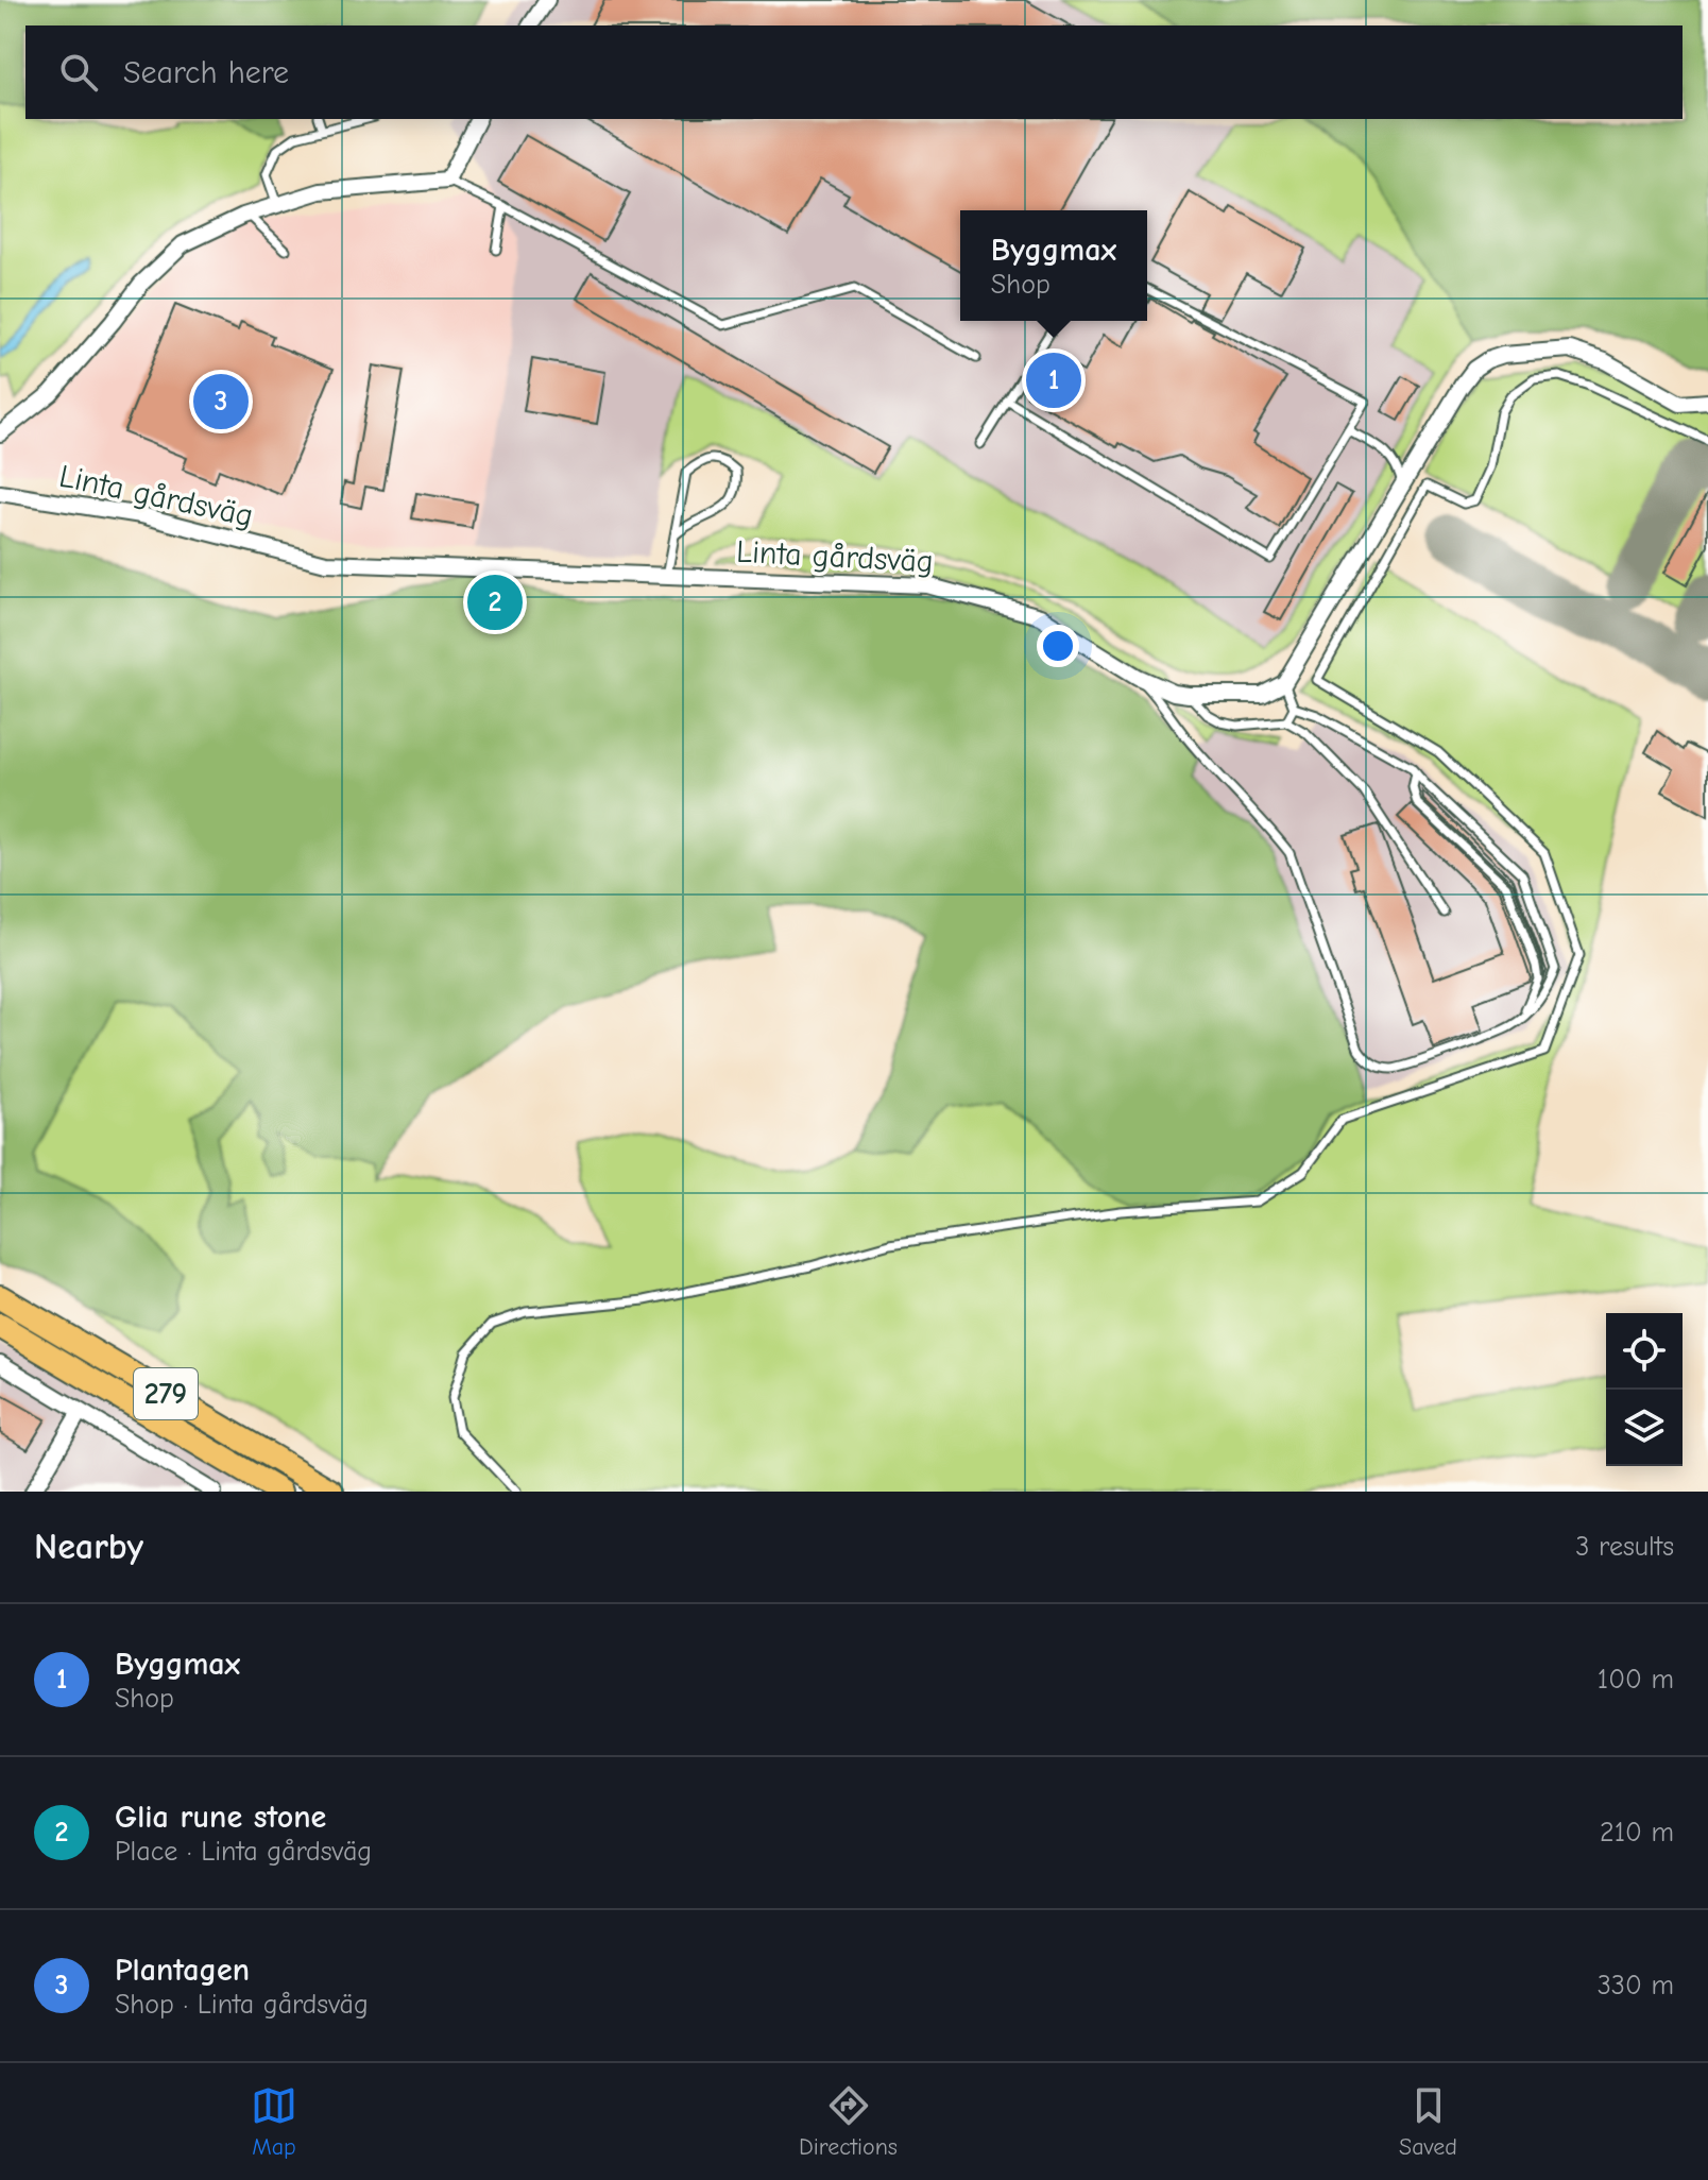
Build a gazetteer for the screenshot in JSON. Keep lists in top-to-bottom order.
{
  "streets": {
    "main road": ["279"],
    "street": ["Linta gårdsväg"]
  },
  "page": {
    "search": "Search here",
    "popup": ["Byggmax", "Shop"],
    "pins": ["1", "3", "2"],
    "heading": ["Nearby", "3 results"],
    "list": [
      {
        "mark": "1",
        "name": "Byggmax",
        "note": "Shop",
        "value": "100 m"
      },
      {
        "mark": "2",
        "name": "Glia rune stone",
        "note": "Place · Linta gårdsväg",
        "value": "210 m"
      },
      {
        "mark": "3",
        "name": "Plantagen",
        "note": "Shop · Linta gårdsväg",
        "value": "330 m"
      }
    ],
    "nav": ["Map", "Directions", "Saved"]
  }
}
